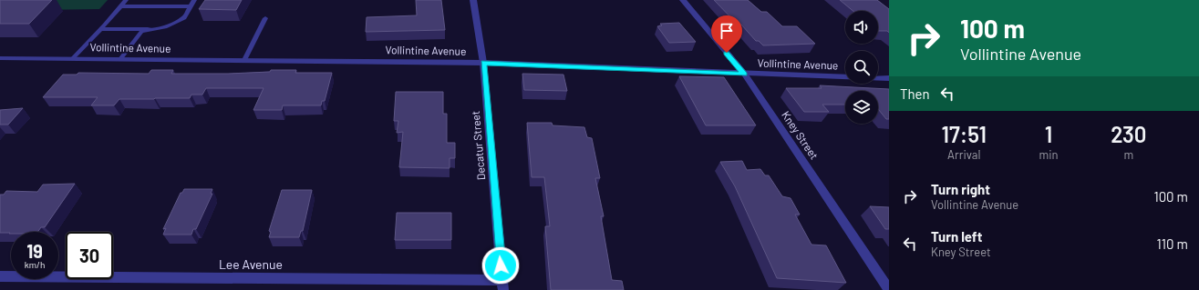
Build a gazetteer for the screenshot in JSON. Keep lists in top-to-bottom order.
{
  "streets": {
    "street": [
      "Vollintine Avenue",
      "Kney Street",
      "Decatur Street",
      "Lee Avenue"
    ]
  },
  "crossings": [
    ["Vollintine Avenue", "Kney Street"],
    ["Vollintine Avenue", "Decatur Street"],
    ["Decatur Street", "Lee Avenue"]
  ],
  "page": {
    "turn": ["100 m", "Vollintine Avenue"],
    "then": "Then",
    "eta": [
      "17:51",
      "Arrival",
      "1",
      "min",
      "230",
      "m"
    ],
    "list": [
      {
        "name": "Turn right",
        "note": "Vollintine Avenue",
        "value": "100 m"
      },
      {
        "name": "Turn left",
        "note": "Kney Street",
        "value": "110 m"
      }
    ],
    "speed": "19 km/h",
    "limit": "30"
  }
}
